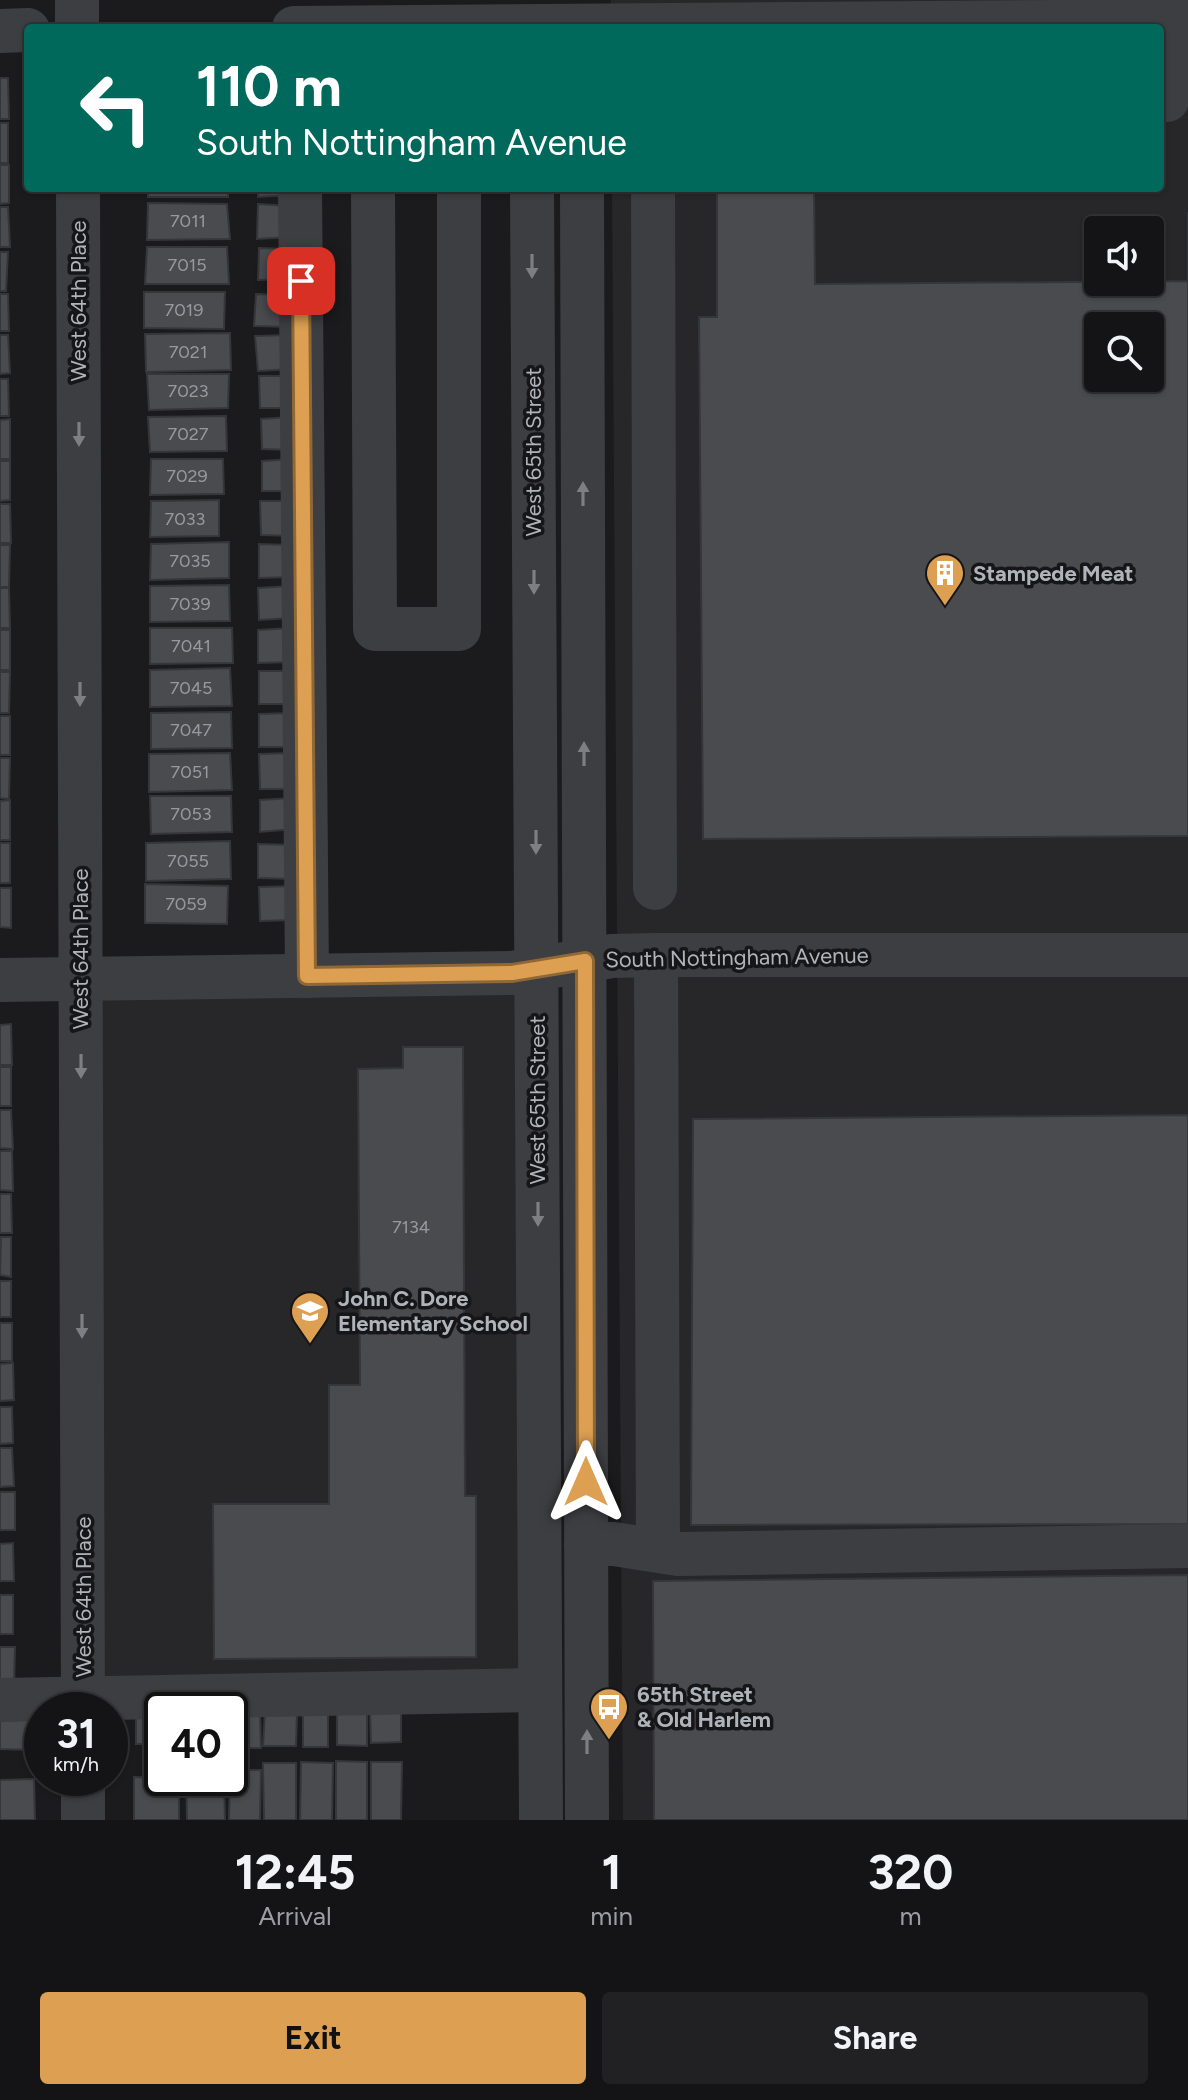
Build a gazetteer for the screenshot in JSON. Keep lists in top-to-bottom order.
{
  "streets": {
    "street": ["West 64th Place", "West 65th Street", "South Nottingham Avenue"]
  },
  "crossings": [
    ["West 64th Place", "South Nottingham Avenue"],
    ["West 65th Street", "South Nottingham Avenue"]
  ],
  "places": {
    "building": ["Stampede Meat"],
    "school or university": ["John C. Dore Elementary School"],
    "bus stop": ["65th Street & Old Harlem"]
  },
  "house_numbers": [
    "7011",
    "7015",
    "7019",
    "7021",
    "7023",
    "7027",
    "7029",
    "7033",
    "7035",
    "7039",
    "7041",
    "7045",
    "7047",
    "7051",
    "7053",
    "7055",
    "7059",
    "7134"
  ],
  "page": {
    "turn": ["110 m", "South Nottingham Avenue"],
    "speed": "31 km/h",
    "limit": "40",
    "eta": [
      "12:45",
      "Arrival",
      "1",
      "min",
      "320",
      "m"
    ],
    "buttons": ["Exit", "Share"]
  }
}
